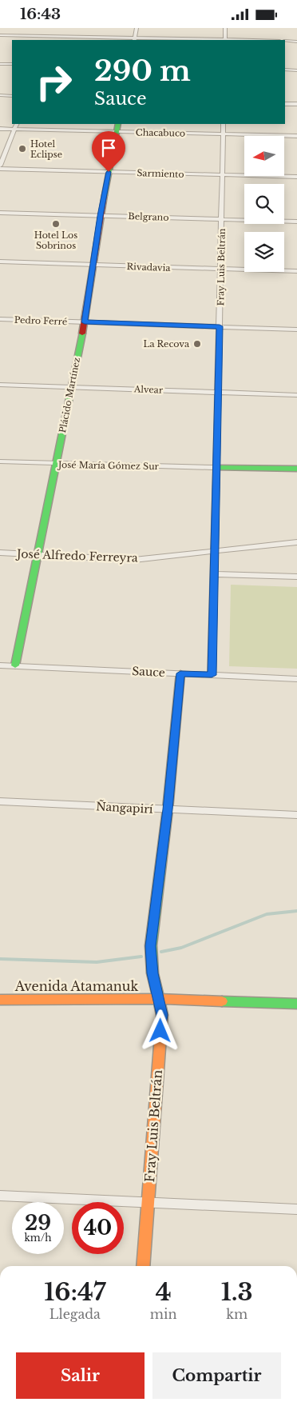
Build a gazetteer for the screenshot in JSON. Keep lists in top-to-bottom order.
{
  "streets": {
    "street": [
      "Chacabuco",
      "Sarmiento",
      "Belgrano",
      "Rivadavia",
      "Fray Luis Beltrán",
      "Pedro Ferré",
      "Alvear",
      "Plácido Martínez",
      "José María Gómez Sur",
      "José Alfredo Ferreyra",
      "Sauce",
      "Ñangapirí",
      "Avenida Atamanuk"
    ]
  },
  "crossings": [
    ["Chacabuco", "Fray Luis Beltrán"],
    ["Chacabuco", "Plácido Martínez"],
    ["Sarmiento", "Fray Luis Beltrán"],
    ["Sarmiento", "Plácido Martínez"],
    ["Belgrano", "Fray Luis Beltrán"],
    ["Belgrano", "Plácido Martínez"],
    ["Rivadavia", "Fray Luis Beltrán"],
    ["Rivadavia", "Plácido Martínez"],
    ["Fray Luis Beltrán", "Pedro Ferré"],
    ["Fray Luis Beltrán", "Alvear"],
    ["Fray Luis Beltrán", "José María Gómez Sur"],
    ["Fray Luis Beltrán", "José Alfredo Ferreyra"],
    ["Fray Luis Beltrán", "Sauce"],
    ["Fray Luis Beltrán", "Ñangapirí"],
    ["Fray Luis Beltrán", "Avenida Atamanuk"],
    ["Pedro Ferré", "Plácido Martínez"],
    ["Alvear", "Plácido Martínez"],
    ["Plácido Martínez", "José María Gómez Sur"],
    ["Plácido Martínez", "José Alfredo Ferreyra"],
    ["Plácido Martínez", "Sauce"]
  ],
  "places": ["Hotel Eclipse", "Hotel Los Sobrinos", "La Recova"],
  "north": "left",
  "page": {
    "status": "16:43",
    "turn": ["290 m", "Sauce"],
    "speed": "29 km/h",
    "limit": "40",
    "eta": [
      "16:47",
      "Llegada",
      "4",
      "min",
      "1.3",
      "km"
    ],
    "buttons": ["Salir", "Compartir"]
  }
}
